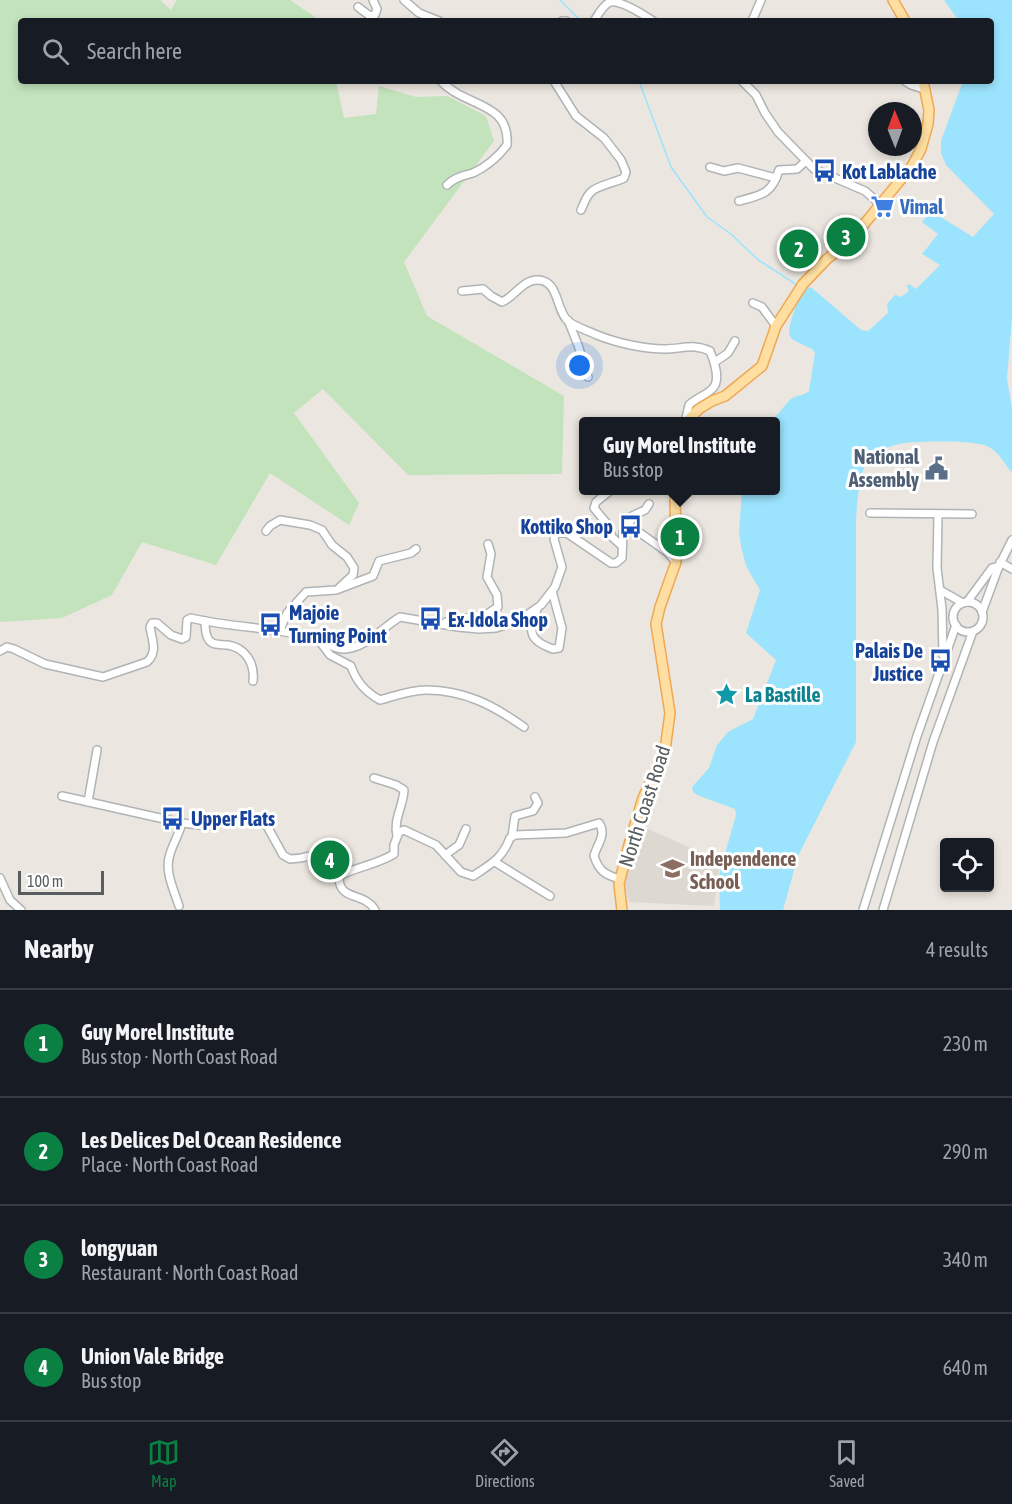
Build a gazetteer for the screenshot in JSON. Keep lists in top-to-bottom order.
{
  "streets": {
    "main road": ["North Coast Road"]
  },
  "places": {
    "bus stop": [
      "Kot Lablache",
      "Kottiko Shop",
      "Ex-Idola Shop",
      "Majoie Turning Point",
      "Palais De Justice",
      "Upper Flats"
    ],
    "supermarket": ["Vimal"],
    "public building": ["National Assembly"],
    "place": ["La Bastille"],
    "school or university": ["Independence School"]
  },
  "scale_bar": "100 m",
  "north": "top",
  "page": {
    "search": "Search here",
    "pins": [
      "3",
      "2",
      "1",
      "4"
    ],
    "popup": ["Guy Morel Institute", "Bus stop"],
    "scale": "100 m",
    "heading": ["Nearby", "4 results"],
    "list": [
      {
        "mark": "1",
        "name": "Guy Morel Institute",
        "note": "Bus stop · North Coast Road",
        "value": "230 m"
      },
      {
        "mark": "2",
        "name": "Les Delices Del Ocean Residence",
        "note": "Place · North Coast Road",
        "value": "290 m"
      },
      {
        "mark": "3",
        "name": "longyuan",
        "note": "Restaurant · North Coast Road",
        "value": "340 m"
      },
      {
        "mark": "4",
        "name": "Union Vale Bridge",
        "note": "Bus stop",
        "value": "640 m"
      }
    ],
    "nav": ["Map", "Directions", "Saved"]
  }
}
